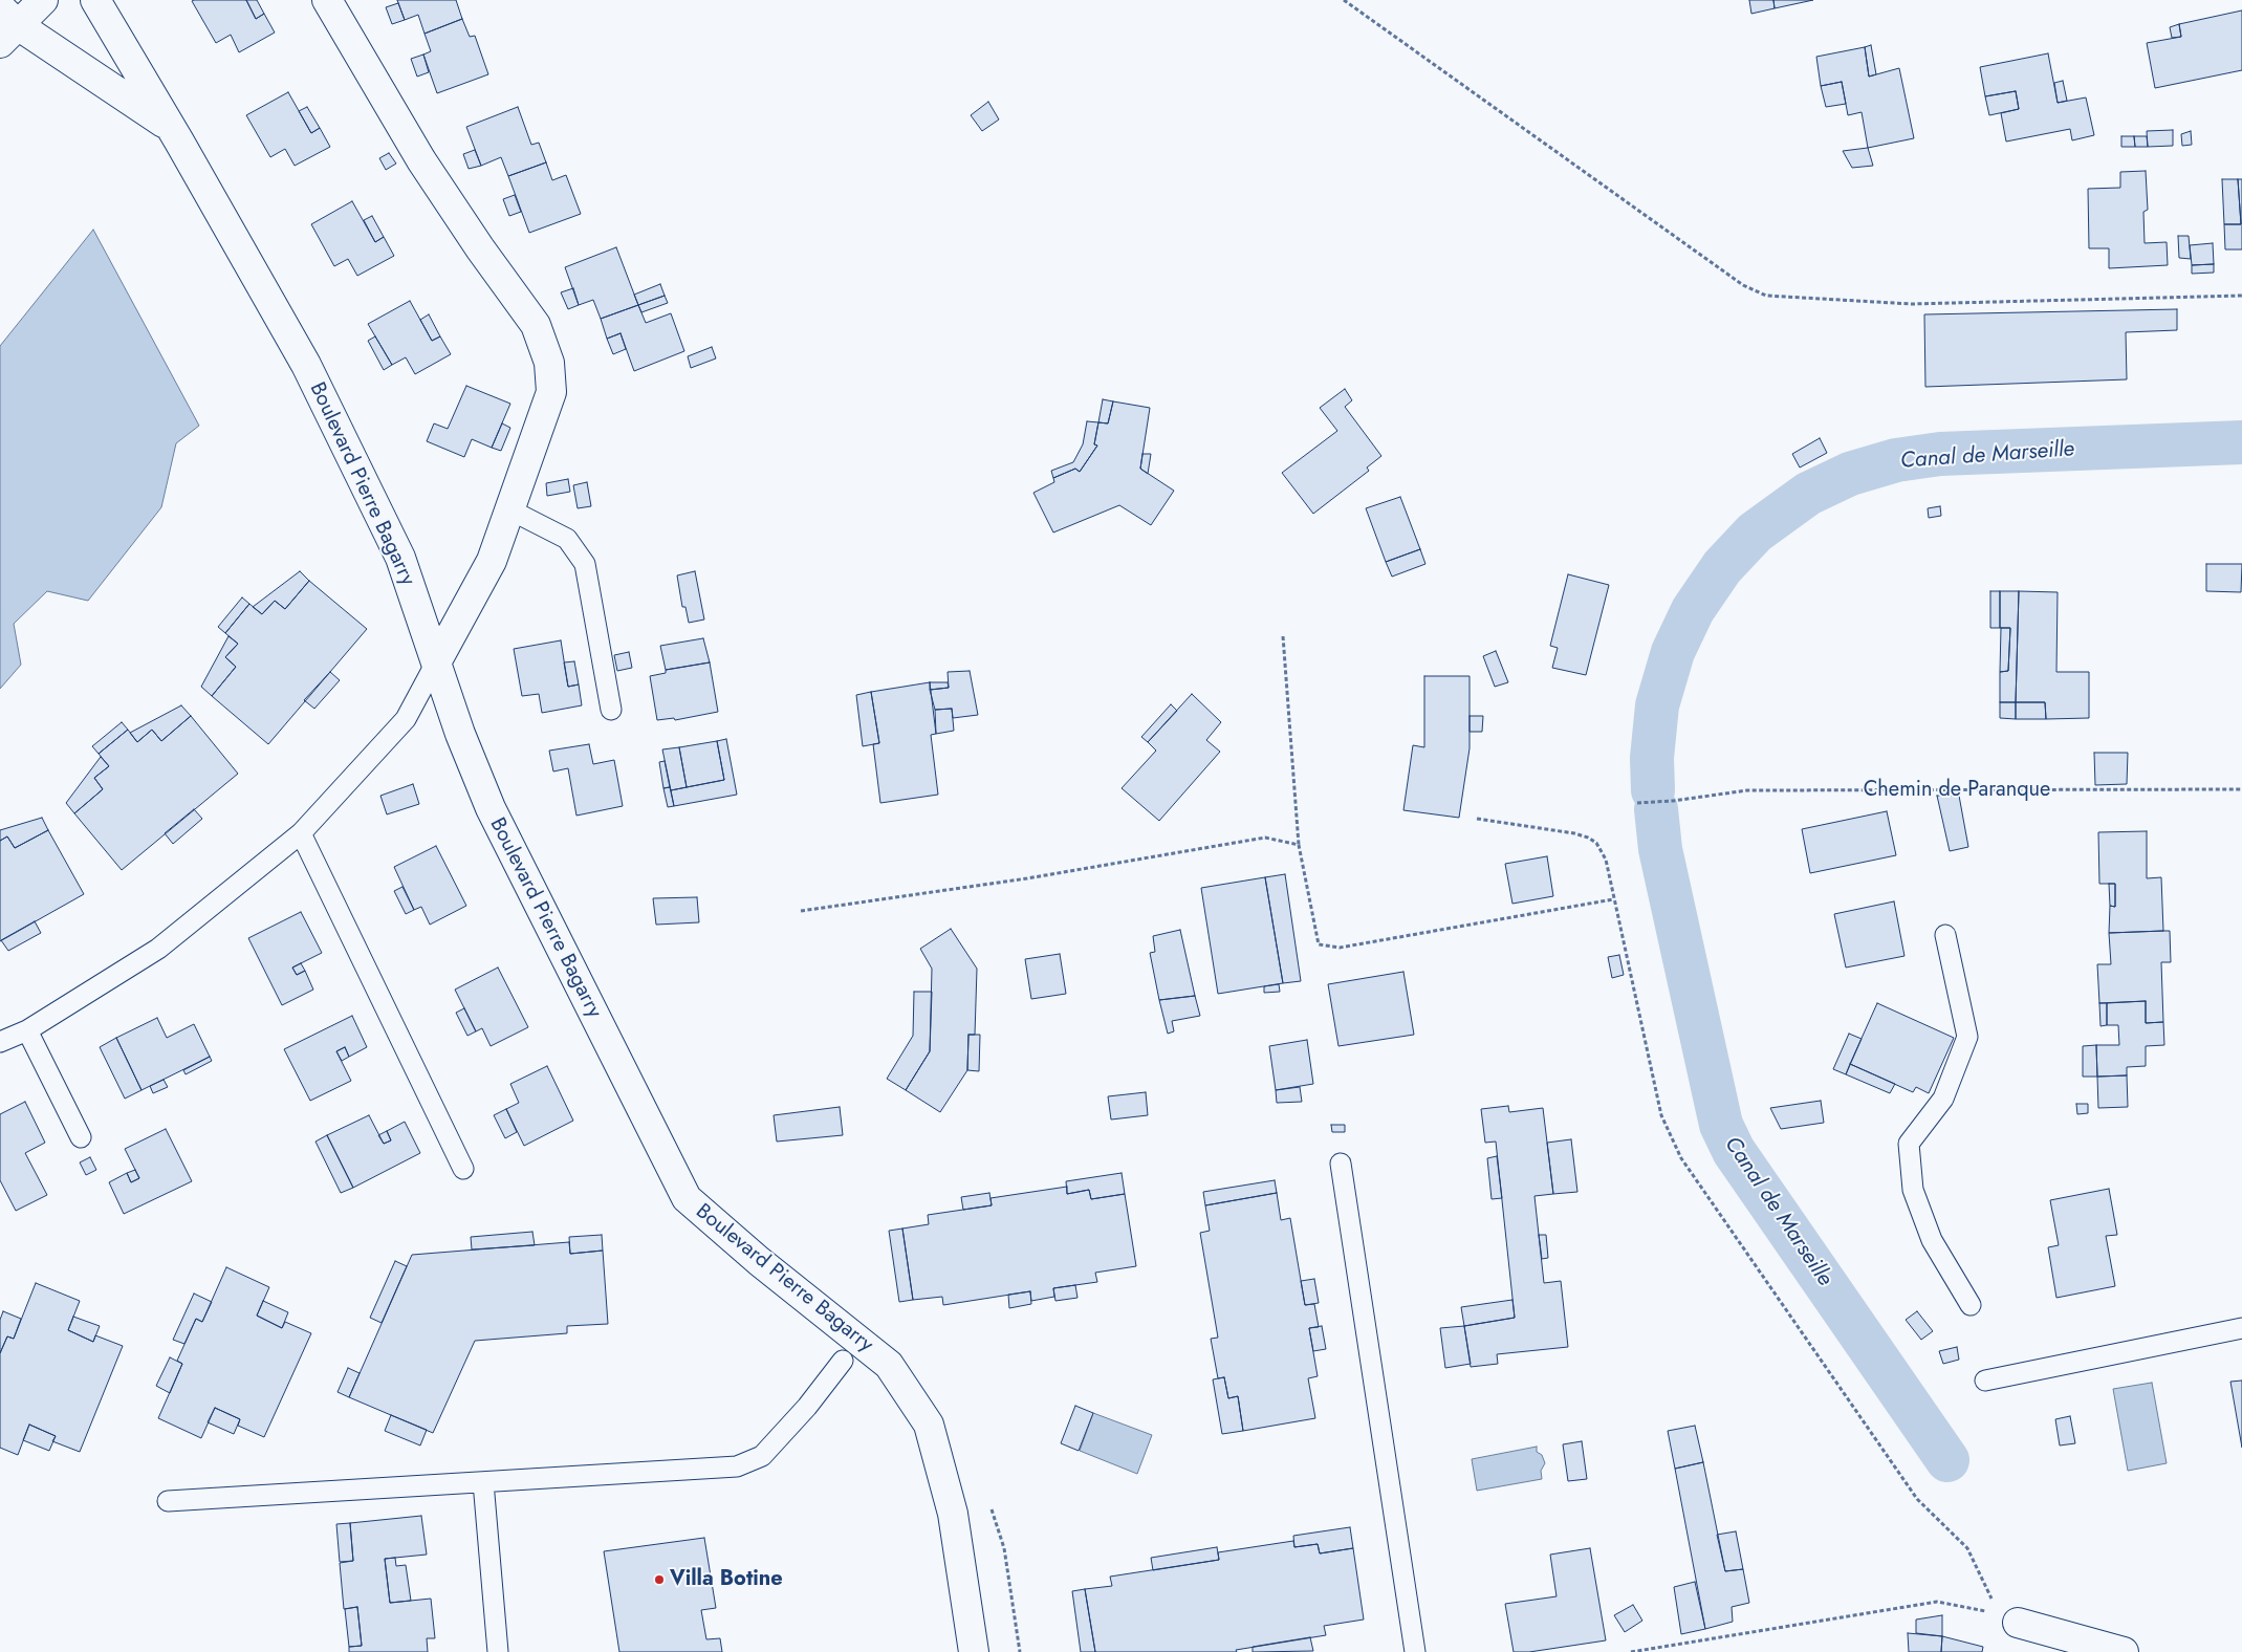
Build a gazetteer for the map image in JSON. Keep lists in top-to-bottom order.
{
  "streets": {
    "street": ["Boulevard Pierre Bagarry"],
    "path": ["Chemin de Paranque"]
  },
  "water": ["Canal de Marseille"],
  "places": ["Villa Botine"]
}
